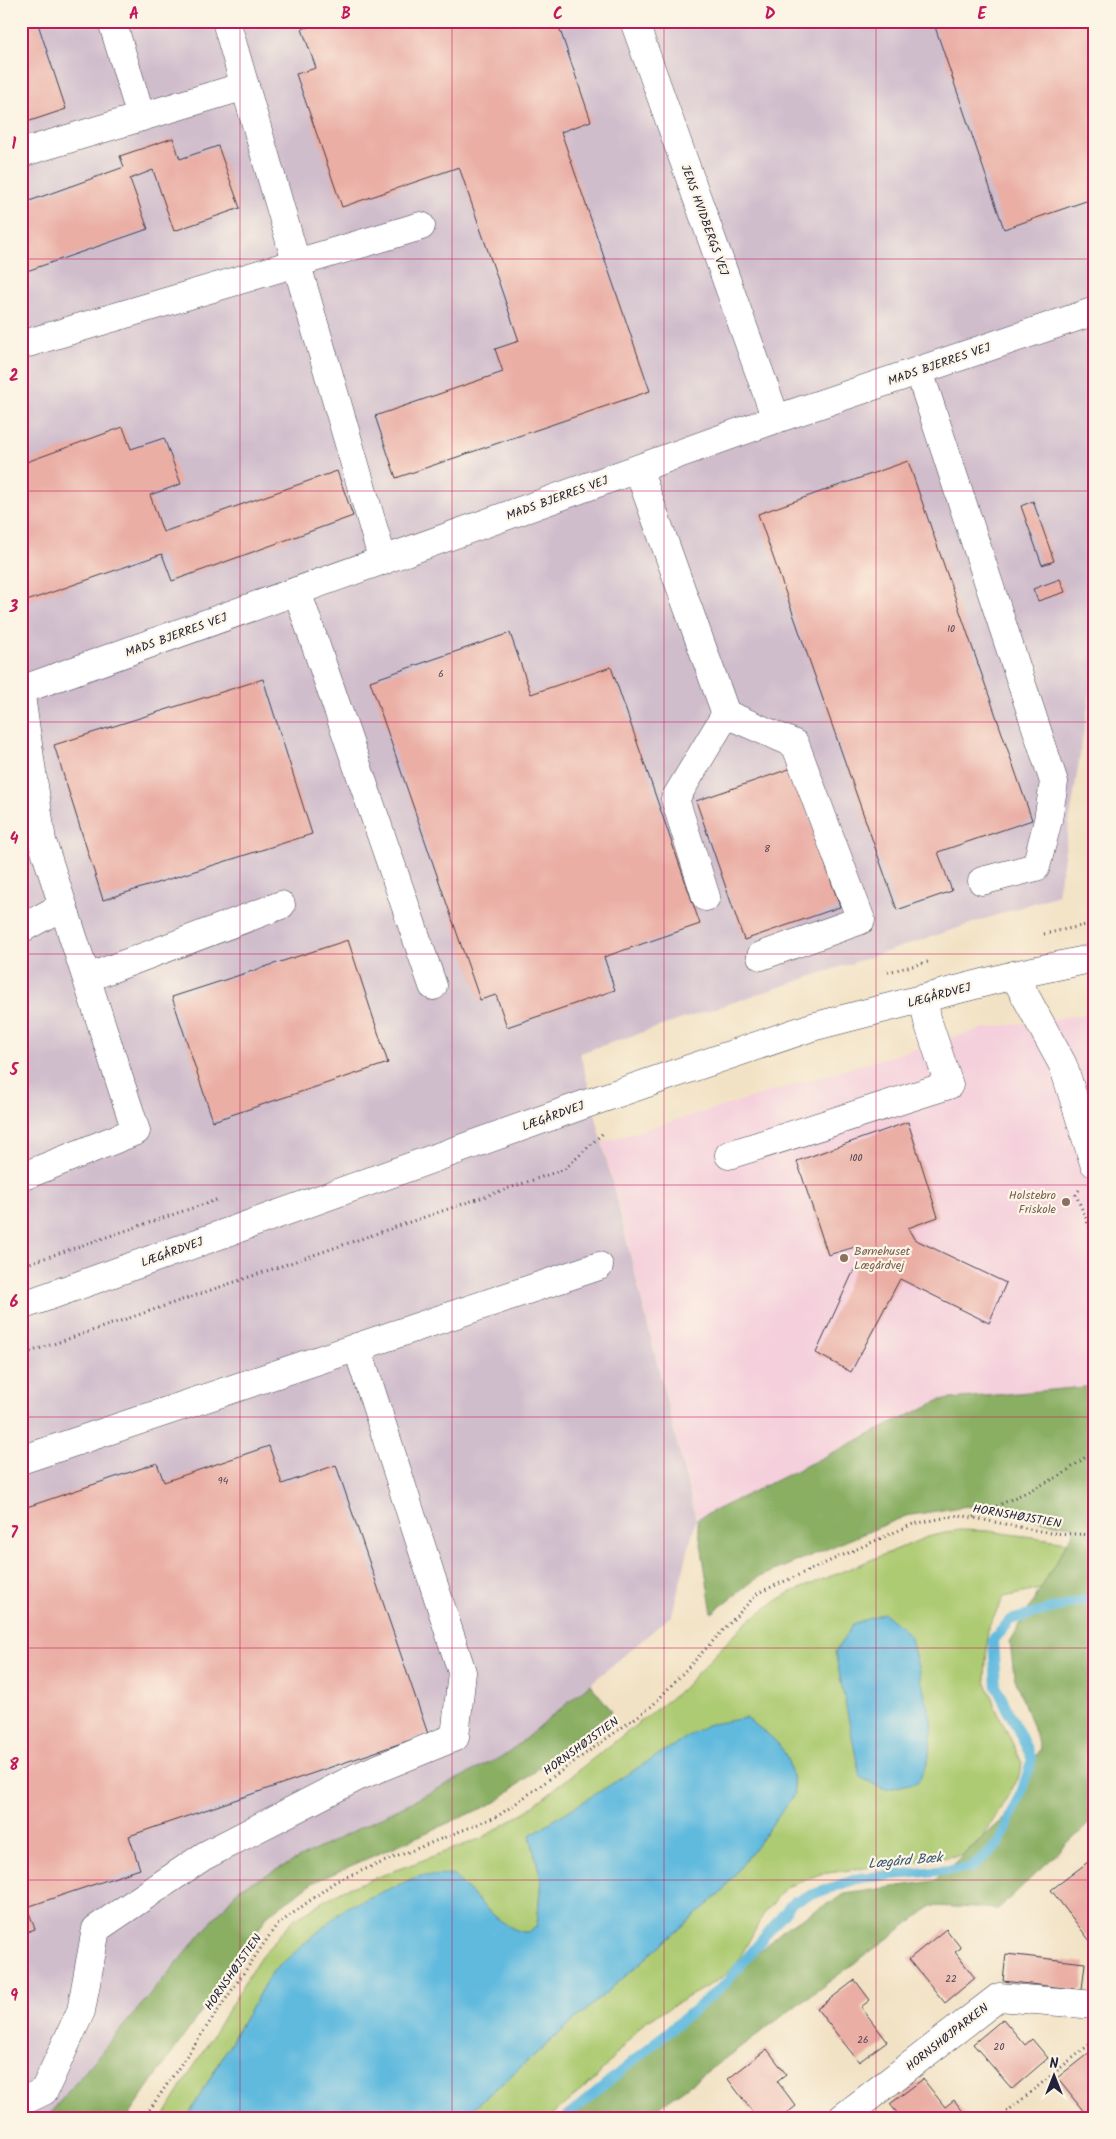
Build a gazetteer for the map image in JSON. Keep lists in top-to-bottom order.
{
  "streets": {
    "street": [
      "JENS HVIDBERGS VEJ",
      "MADS BJERRES VEJ",
      "LÆGÅRDVEJ",
      "HORNSHØJPARKEN"
    ],
    "path": ["HORNSHØJSTIEN"]
  },
  "crossings": [
    ["JENS HVIDBERGS VEJ", "MADS BJERRES VEJ"]
  ],
  "water": ["Lægård Bæk"],
  "places": ["Holstebro Friskole", "Børnehuset Lægårdvej"],
  "house_numbers": [
    "10",
    "6",
    "8",
    "100",
    "94",
    "22",
    "26",
    "20"
  ],
  "north": "top",
  "grid": {
    "columns": [
      "A",
      "B",
      "C",
      "D",
      "E"
    ],
    "rows": [
      "1",
      "2",
      "3",
      "4",
      "5",
      "6",
      "7",
      "8",
      "9"
    ]
  }
}
